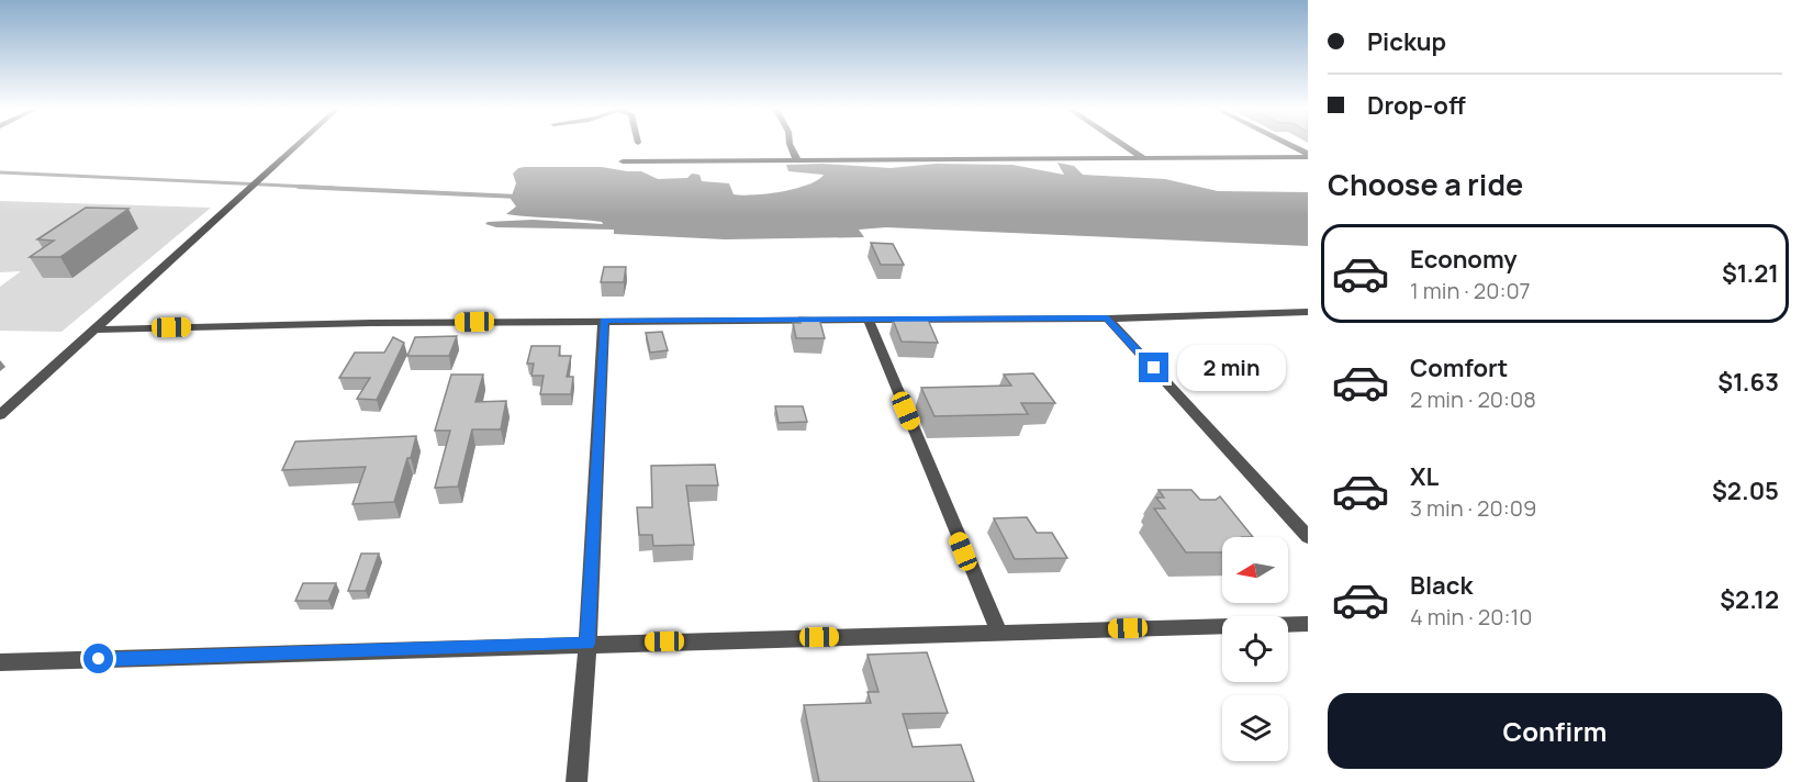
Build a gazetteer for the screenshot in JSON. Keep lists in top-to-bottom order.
{
  "north": "left",
  "page": {
    "banner": ["Pickup", "Drop-off"],
    "heading": "Choose a ride",
    "list": [
      {
        "name": "Economy",
        "note": "1 min · 20:07",
        "value": "$1.21"
      },
      {
        "name": "Comfort",
        "note": "2 min · 20:08",
        "value": "$1.63"
      },
      {
        "name": "XL",
        "note": "3 min · 20:09",
        "value": "$2.05"
      },
      {
        "name": "Black",
        "note": "4 min · 20:10",
        "value": "$2.12"
      }
    ],
    "bubble": "2 min",
    "buttons": "Confirm"
  }
}
